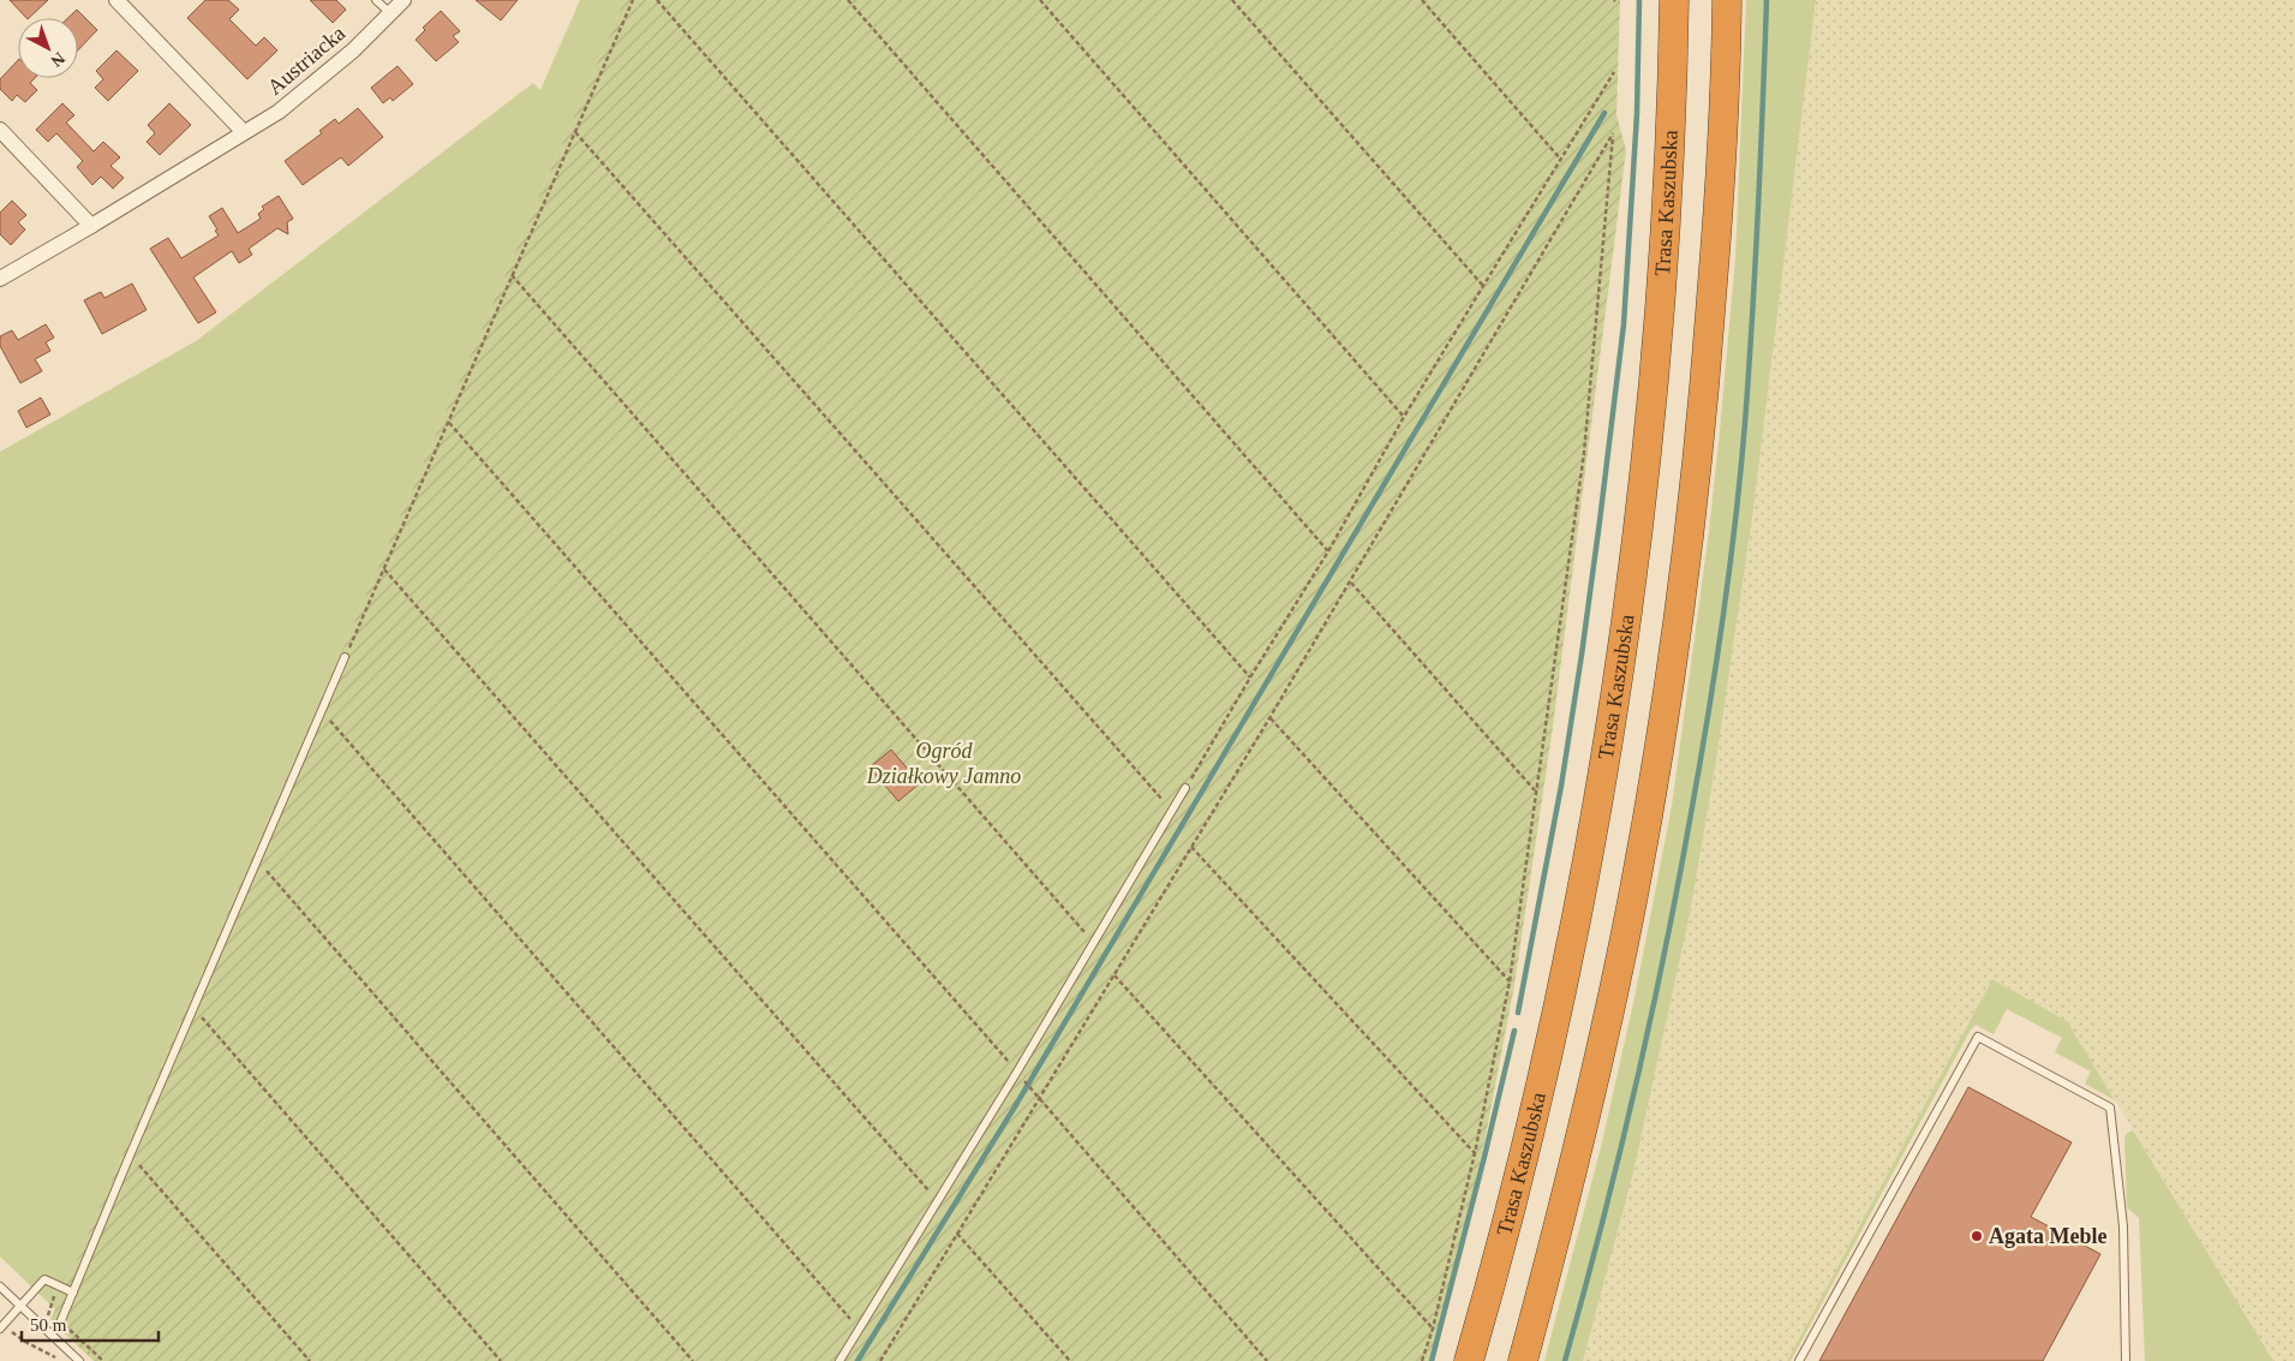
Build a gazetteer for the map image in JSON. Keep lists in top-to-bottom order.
{
  "streets": {
    "highway": ["Trasa Kaszubska"],
    "street": ["Austriacka"]
  },
  "parks": ["Ogród Działkowy Jamno"],
  "places": ["Agata Meble"],
  "scale_bar": "50 m",
  "north": "bottom right"
}
